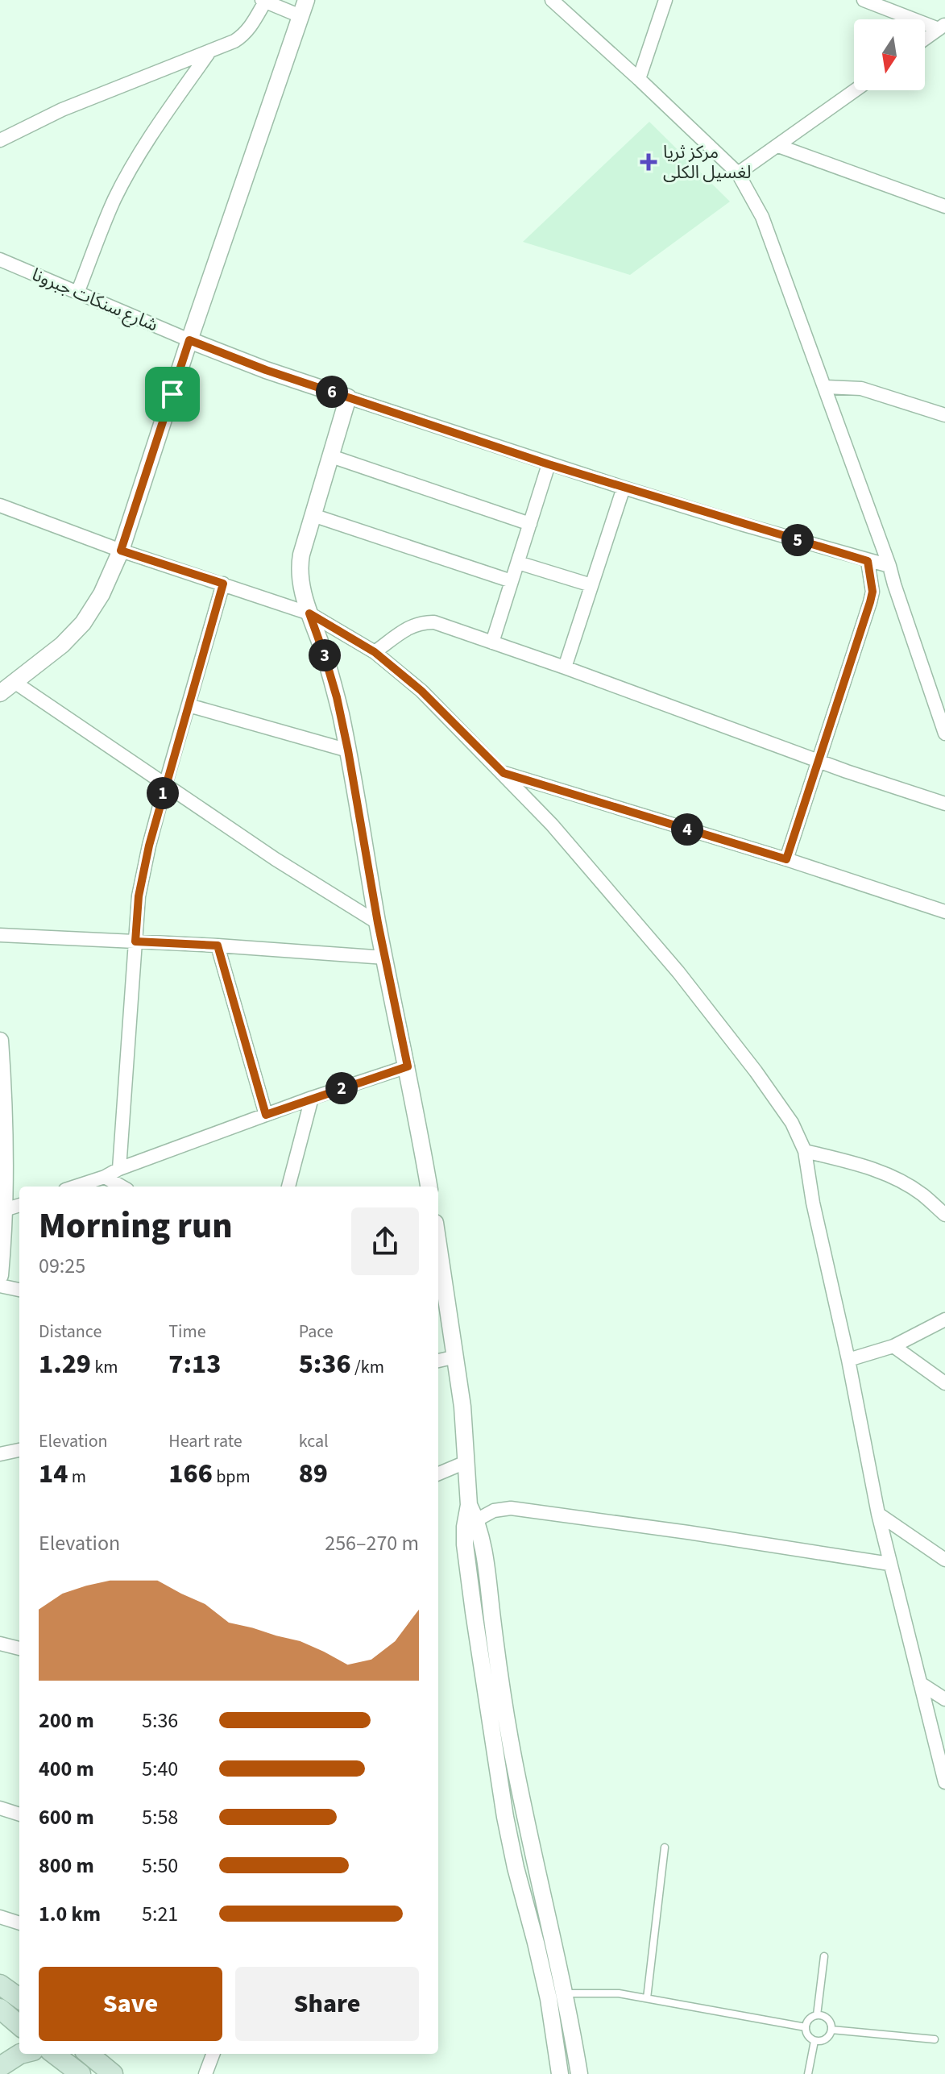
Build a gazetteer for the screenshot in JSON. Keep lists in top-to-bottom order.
{
  "streets": {
    "street": ["شارع سنكات جبرونا"]
  },
  "places": {
    "health": ["مركز ثريا لغسيل الكلى"]
  },
  "north": "bottom",
  "page": {
    "pins": [
      "6",
      "5",
      "3",
      "1",
      "4",
      "2"
    ],
    "heading": ["Morning run", "09:25"],
    "stats": [
      ["Distance", "1.29 km"],
      ["Time", "7:13"],
      ["Pace", "5:36 /km"],
      ["Elevation", "14 m"],
      ["Heart rate", "166 bpm"],
      ["kcal", "89"]
    ],
    "chart": ["Elevation", "256–270 m"],
    "list": [
      {
        "name": "200 m",
        "note": "5:36"
      },
      {
        "name": "400 m",
        "note": "5:40"
      },
      {
        "name": "600 m",
        "note": "5:58"
      },
      {
        "name": "800 m",
        "note": "5:50"
      },
      {
        "name": "1.0 km",
        "note": "5:21"
      }
    ],
    "buttons": ["Save", "Share"]
  }
}
